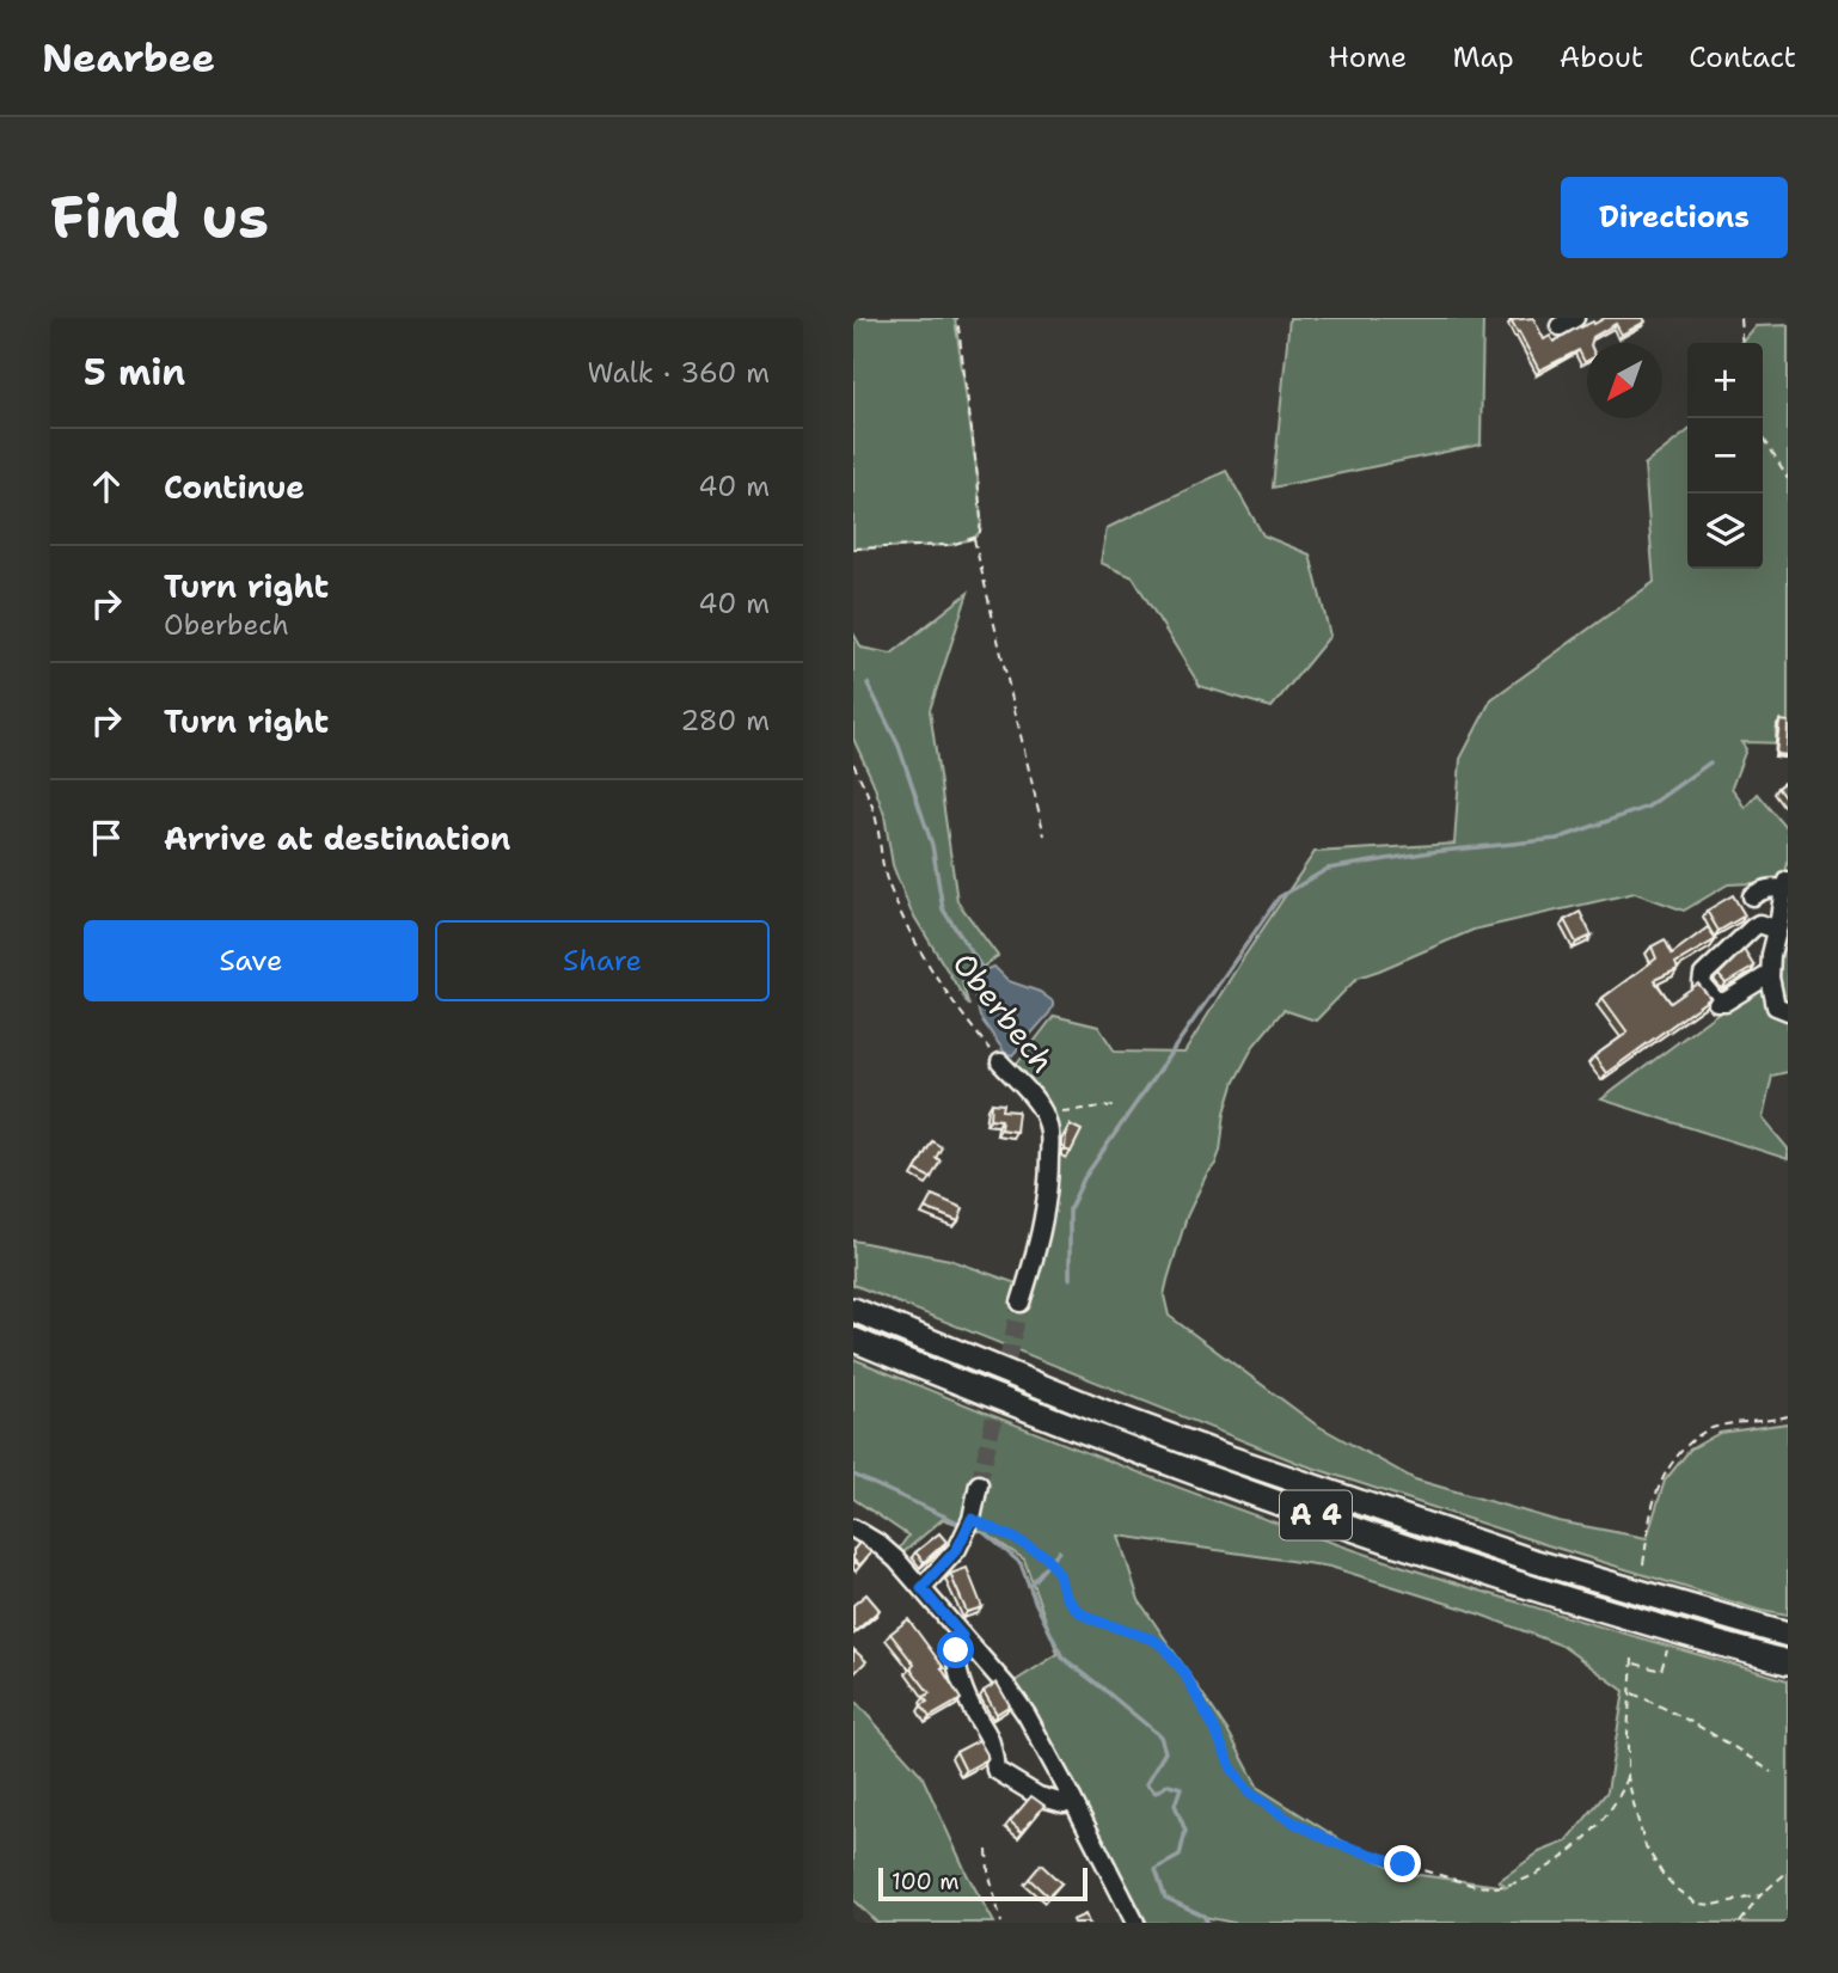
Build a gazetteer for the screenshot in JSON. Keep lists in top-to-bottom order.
{
  "streets": {
    "highway": ["A 4"],
    "street": ["Oberbech"]
  },
  "scale_bar": "100 m",
  "north": "bottom left",
  "page": {
    "header": "Nearbee",
    "nav": [
      "Home",
      "Map",
      "About",
      "Contact"
    ],
    "buttons": [
      "Directions",
      ["Save", "Share"]
    ],
    "title": "Find us",
    "heading": ["5 min", "Walk · 360 m"],
    "map_buttons": ["+", "−"],
    "list": [
      ["Continue", "40 m"],
      ["Turn right", "Oberbech", "40 m"],
      ["Turn right", "280 m"],
      "Arrive at destination"
    ],
    "scale": "100 m"
  }
}
